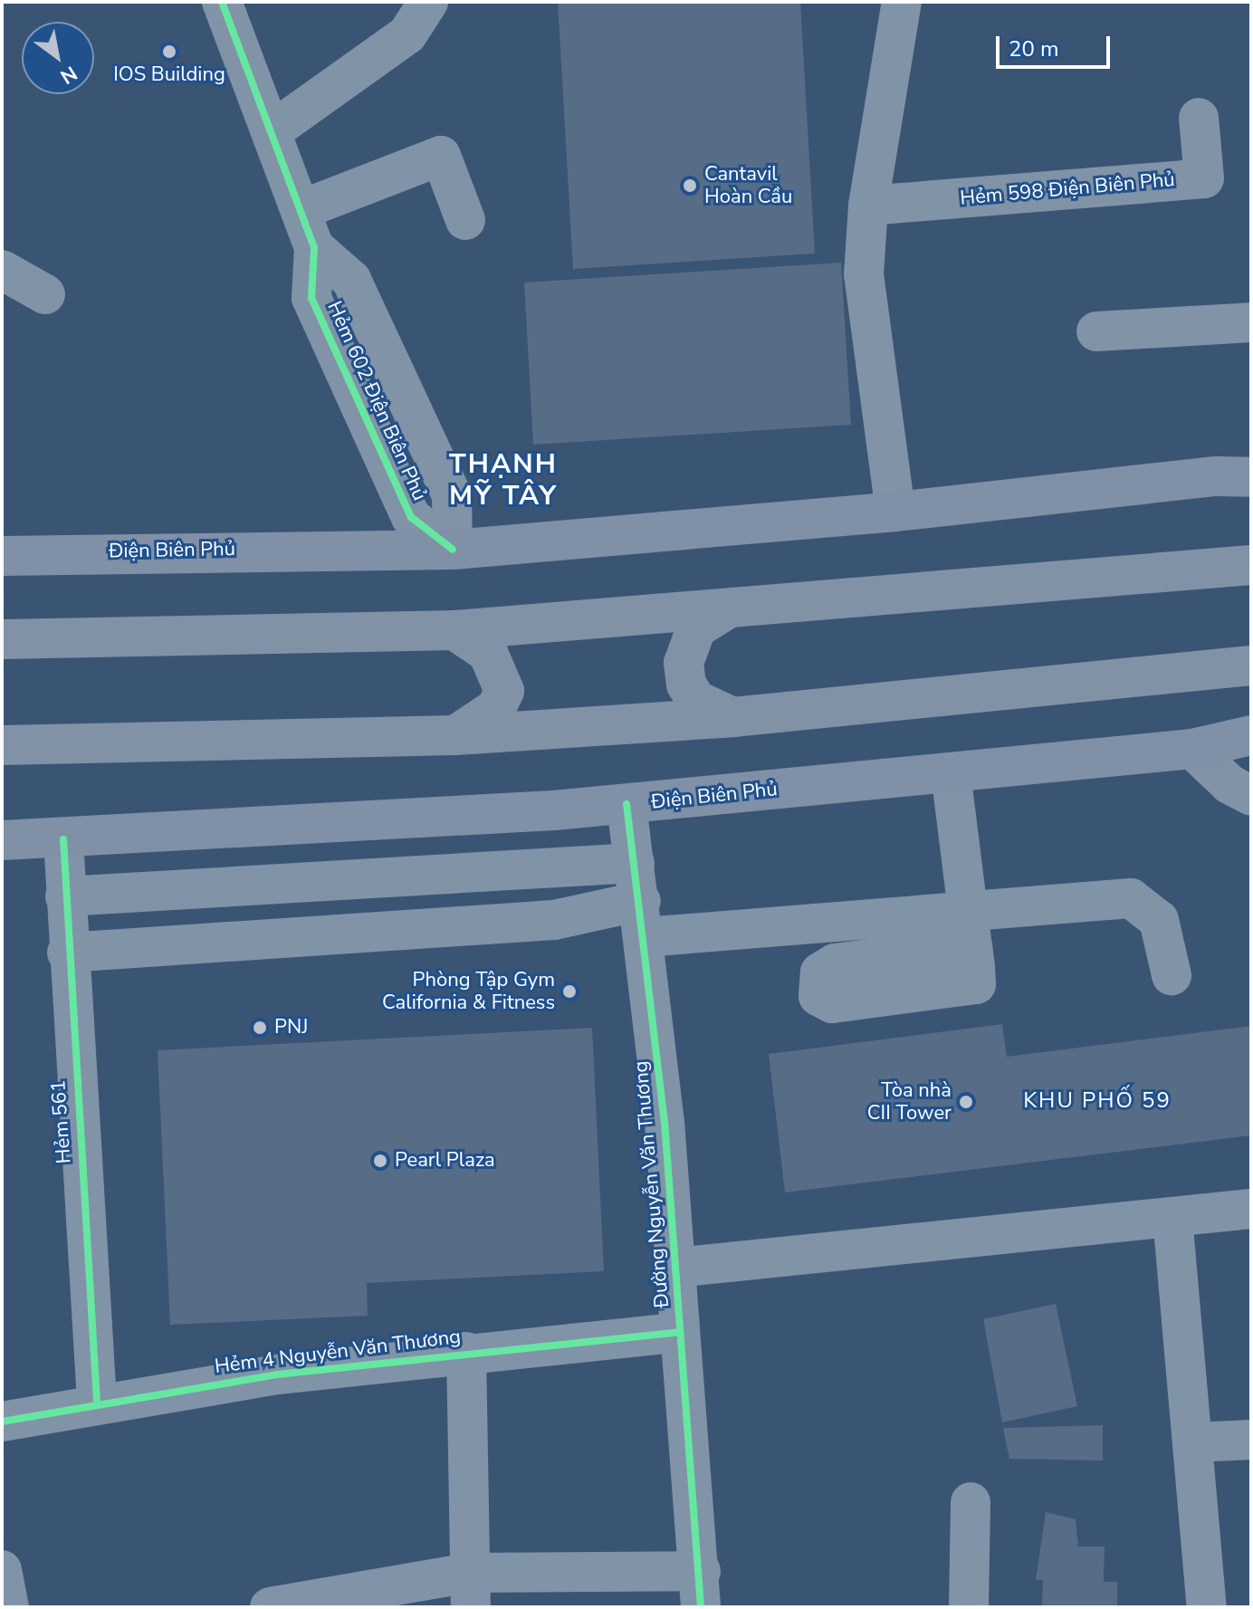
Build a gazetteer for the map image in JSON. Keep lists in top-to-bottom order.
{
  "streets": {
    "main road": ["Điện Biên Phủ"],
    "street": [
      "Hẻm 598 Điện Biên Phủ",
      "Hẻm 602 Điện Biên Phủ",
      "Hẻm 561",
      "Đường Nguyễn Văn Thương",
      "Hẻm 4 Nguyễn Văn Thương"
    ]
  },
  "crossings": [
    ["Hẻm 602 Điện Biên Phủ", "Điện Biên Phủ"],
    ["Điện Biên Phủ", "Hẻm 561"],
    ["Điện Biên Phủ", "Đường Nguyễn Văn Thương"],
    ["Hẻm 561", "Hẻm 4 Nguyễn Văn Thương"],
    ["Đường Nguyễn Văn Thương", "Hẻm 4 Nguyễn Văn Thương"]
  ],
  "districts": ["THẠNH MỸ TÂY", "KHU PHỐ 59"],
  "places": [
    "IOS Building",
    "Cantavil Hoàn Cầu",
    "Phòng Tập Gym California & Fitness",
    "PNJ",
    "Tòa nhà CII Tower",
    "Pearl Plaza"
  ],
  "scale_bar": "20 m",
  "north": "bottom right"
}
